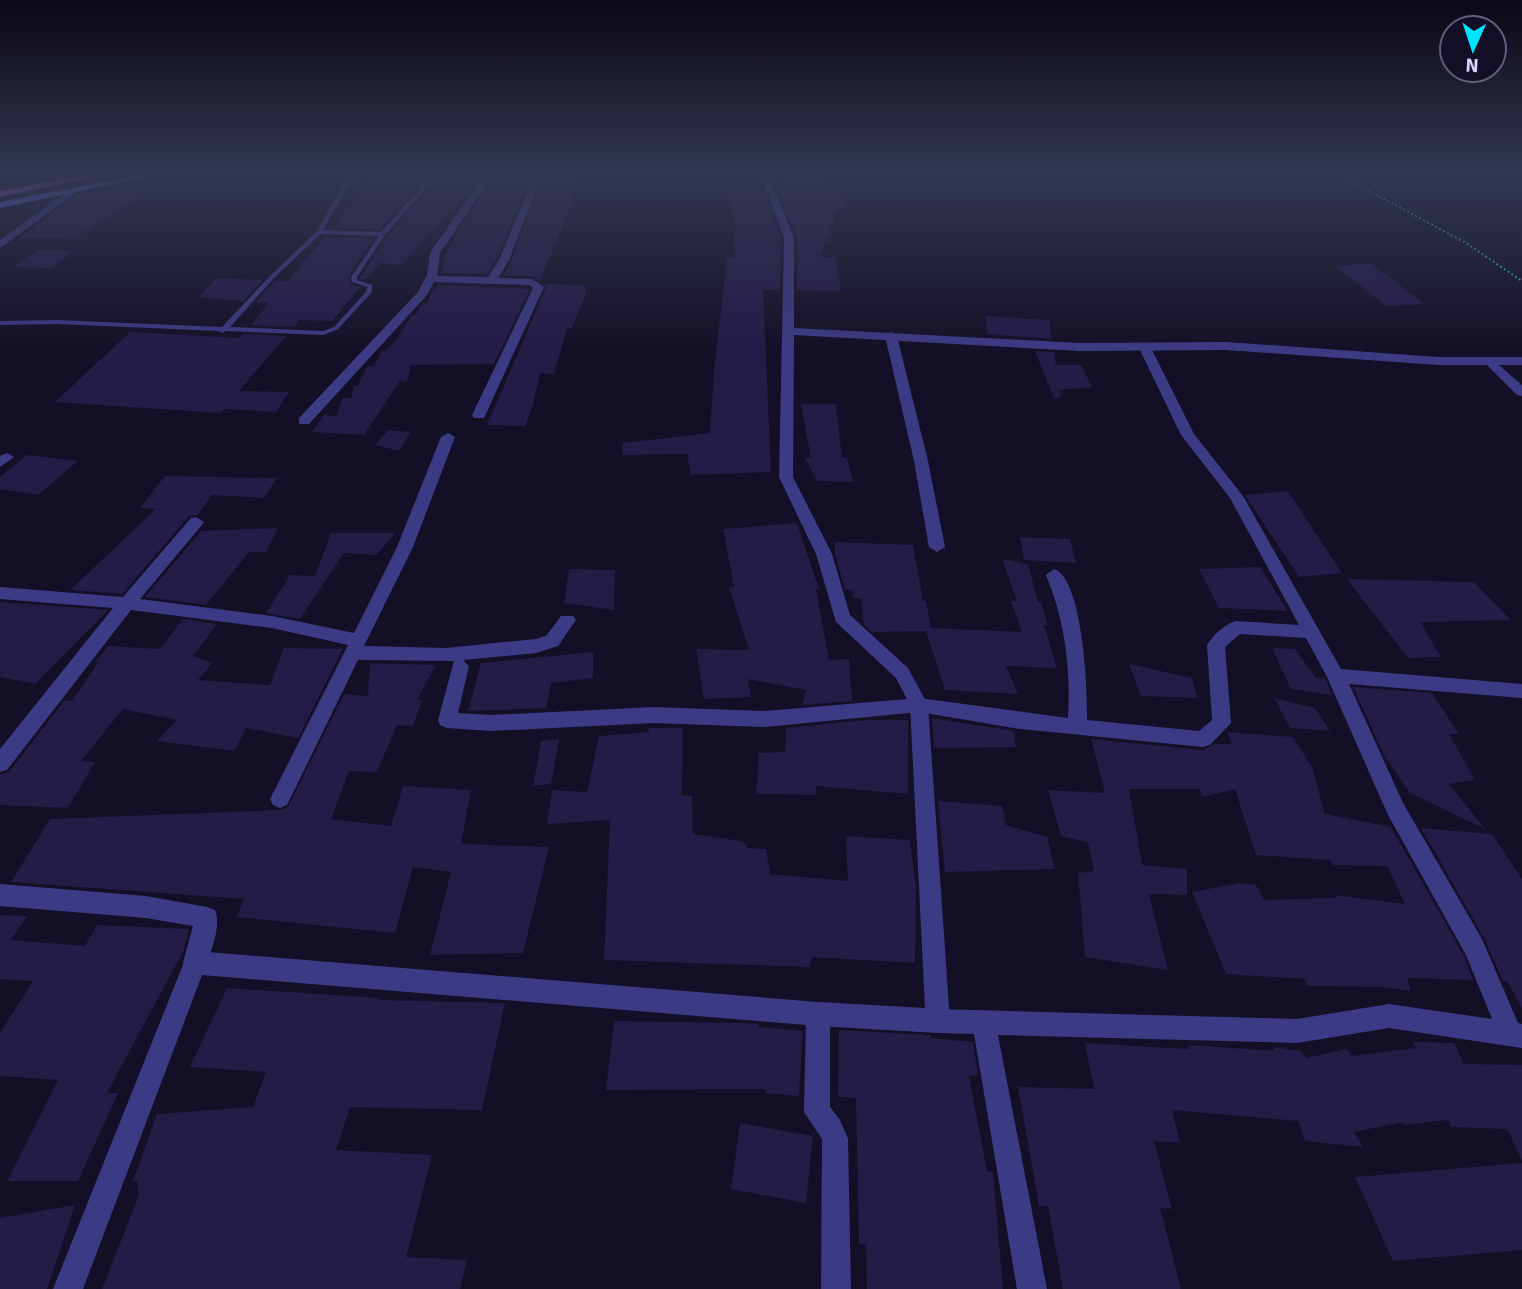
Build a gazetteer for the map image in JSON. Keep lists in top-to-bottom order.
{
  "north": "bottom"
}
